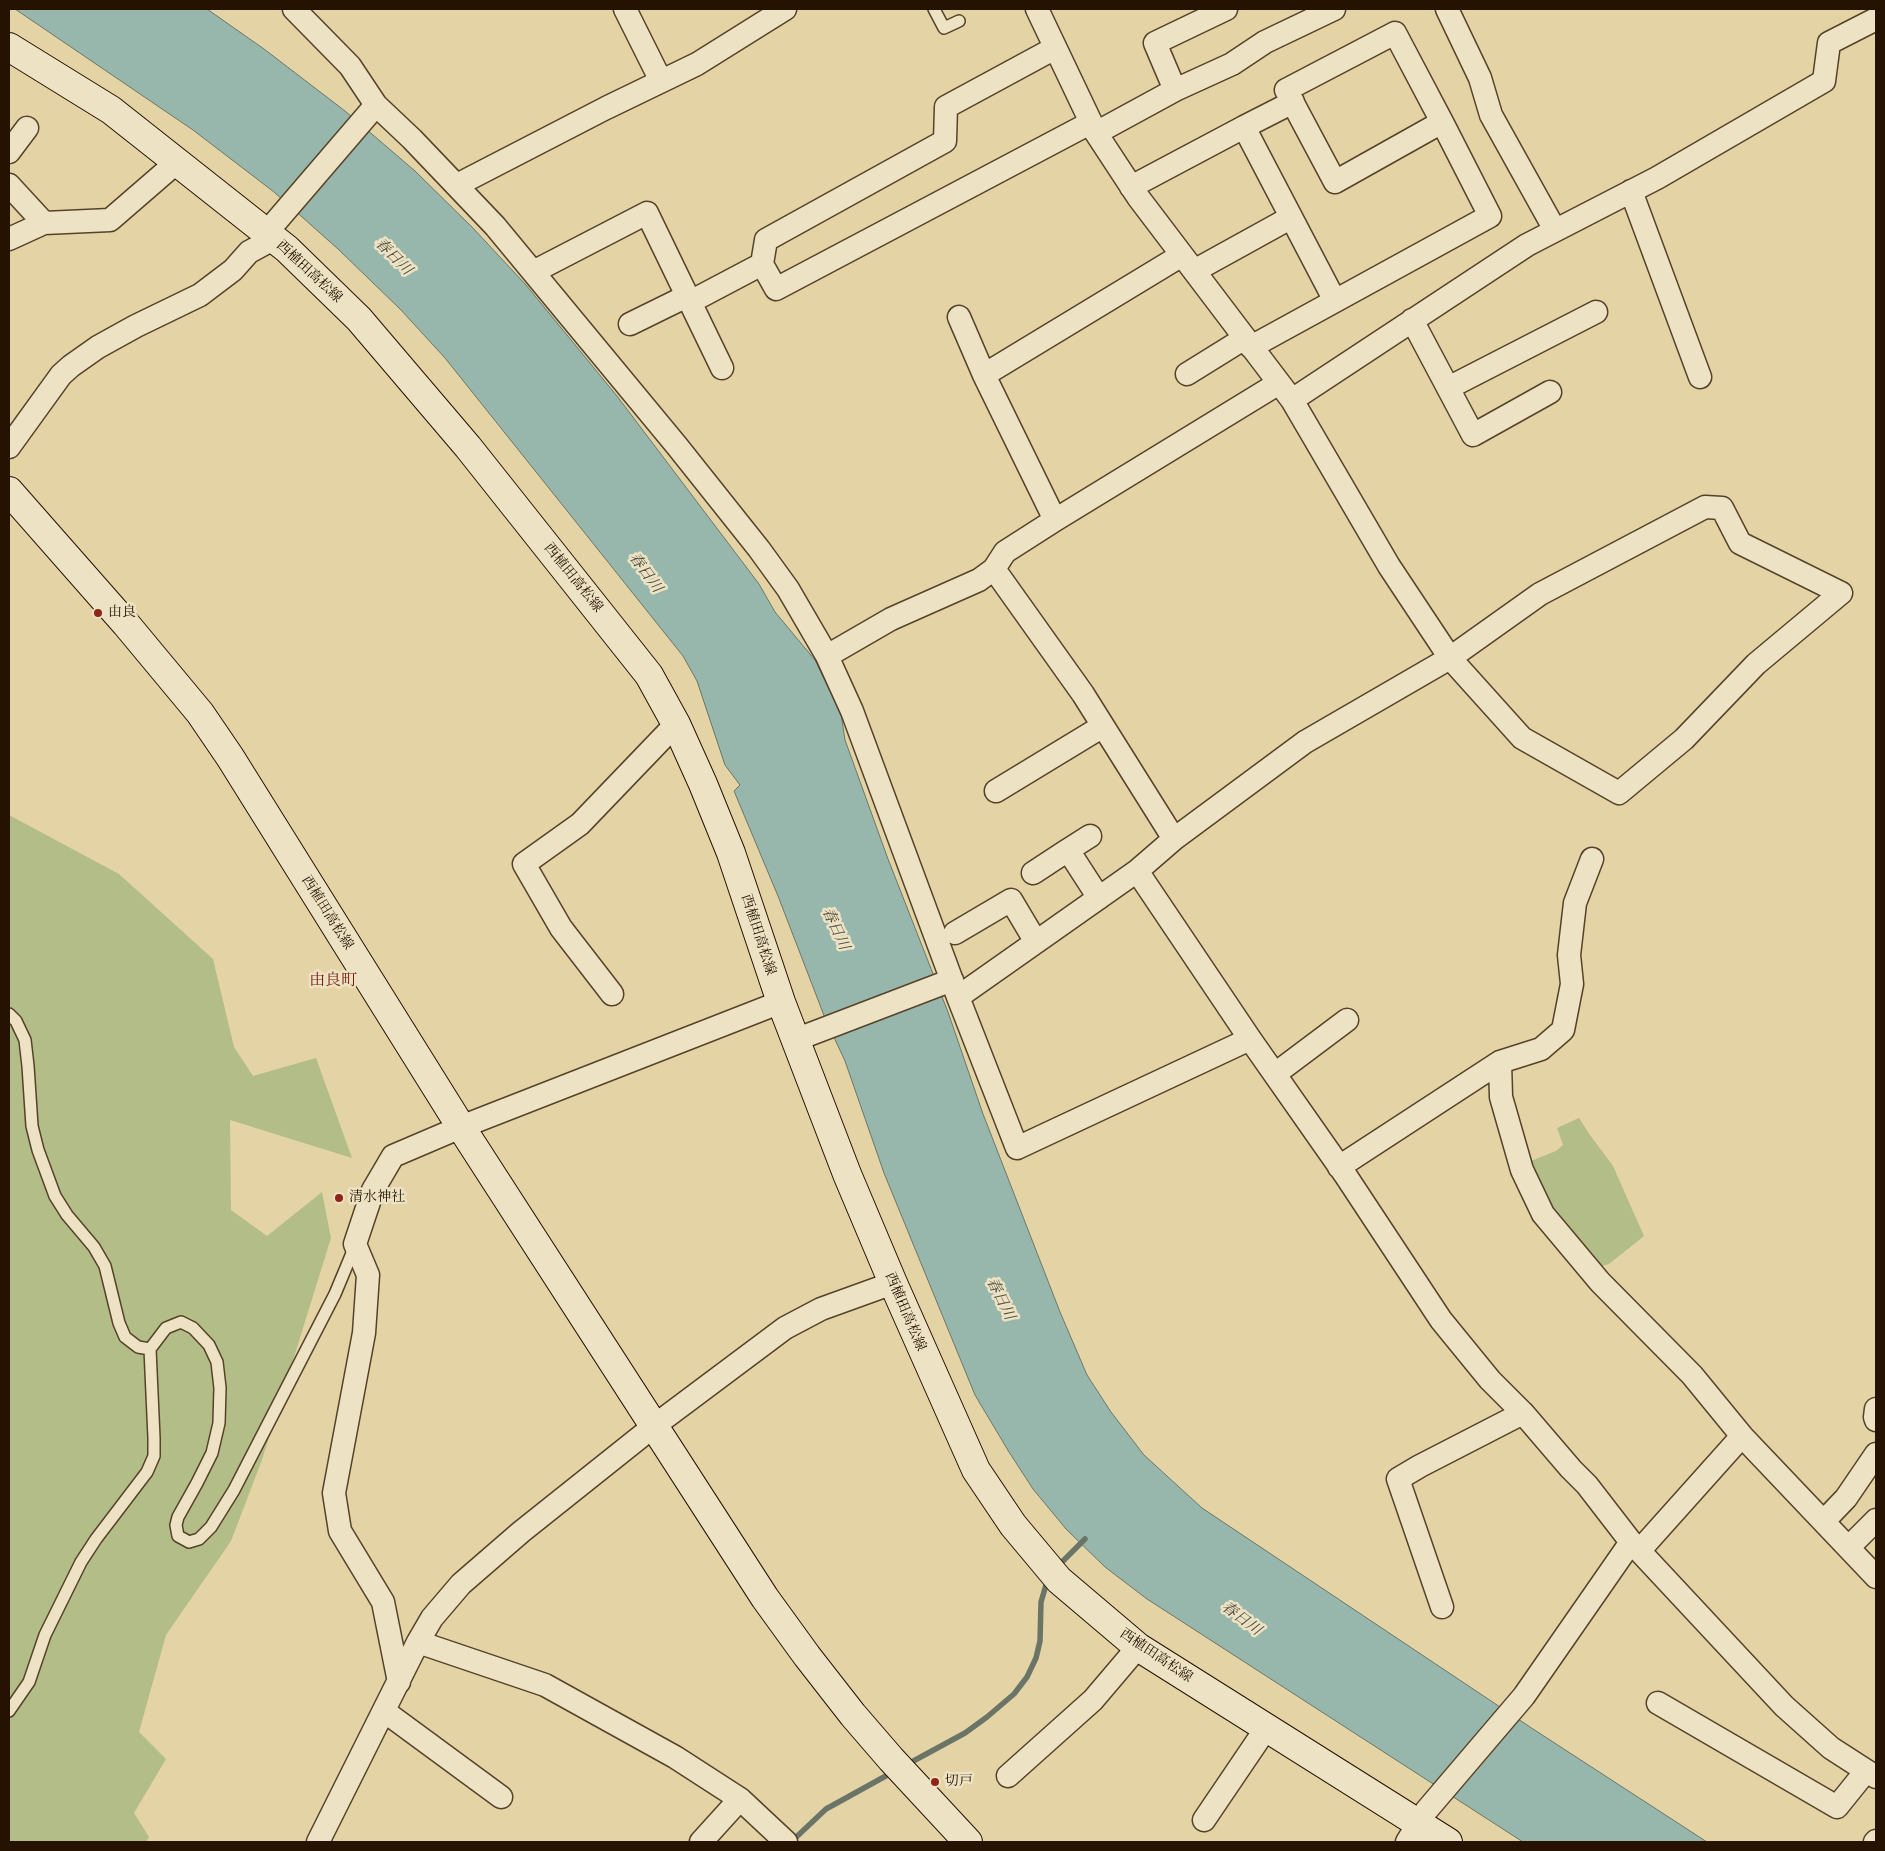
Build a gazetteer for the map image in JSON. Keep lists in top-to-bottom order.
{
  "streets": {
    "main road": ["西植田高松線"]
  },
  "districts": ["由良町"],
  "water": ["春日川"],
  "places": ["由良", "清水神社", "切戸"]
}
